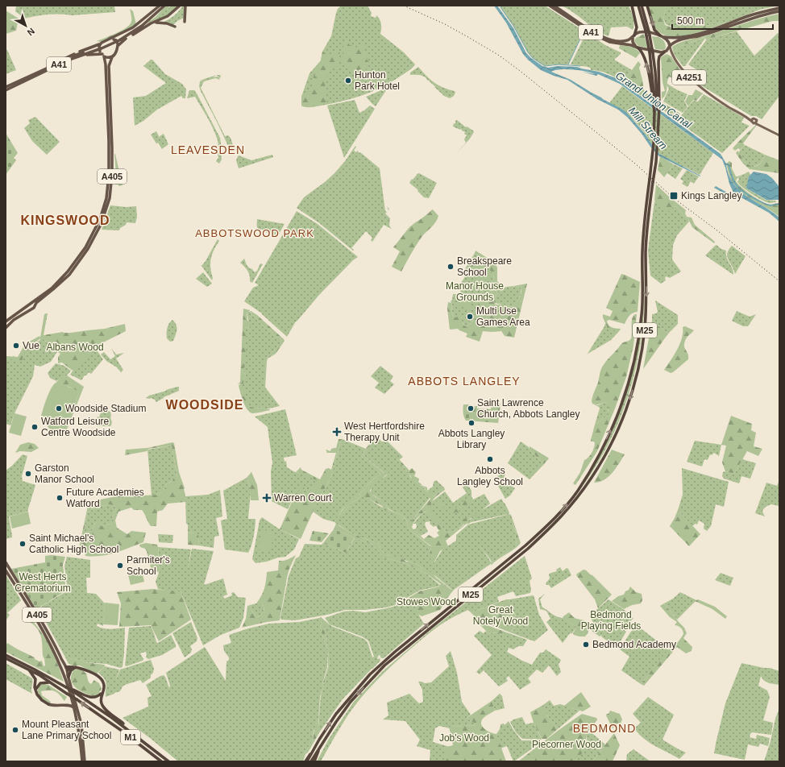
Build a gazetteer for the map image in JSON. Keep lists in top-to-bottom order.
{
  "streets": {
    "highway": [
      "A41",
      "A405",
      "M25",
      "M1"
    ],
    "main road": ["A4251"]
  },
  "crossings": [
    ["A41", "M25"]
  ],
  "districts": [
    "LEAVESDEN",
    "KINGSWOOD",
    "ABBOTSWOOD PARK",
    "ABBOTS LANGLEY",
    "WOODSIDE",
    "BEDMOND"
  ],
  "water": ["Grand Union Canal", "Mill Stream"],
  "parks": [
    "Manor House Grounds",
    "Albans Wood",
    "West Herts Crematorium",
    "Stowes Wood",
    "Great Notely Wood",
    "Bedmond Playing Fields",
    "Job's Wood",
    "Piecorner Wood"
  ],
  "places": {
    "other": [
      "Hunton Park Hotel",
      "Breakspeare School",
      "Multi Use Games Area",
      "Vue",
      "Woodside Stadium",
      "Saint Lawrence Church, Abbots Langley",
      "Abbots Langley Library",
      "Watford Leisure Centre Woodside",
      "Abbots Langley School",
      "Garston Manor School",
      "Future Academies Watford",
      "Saint Michael's Catholic High School",
      "Parmiter's School",
      "Bedmond Academy",
      "Mount Pleasant Lane Primary School"
    ],
    "transit": ["Kings Langley"],
    "health": ["West Hertfordshire Therapy Unit", "Warren Court"]
  },
  "scale_bar": "500 m",
  "north": "bottom right"
}
